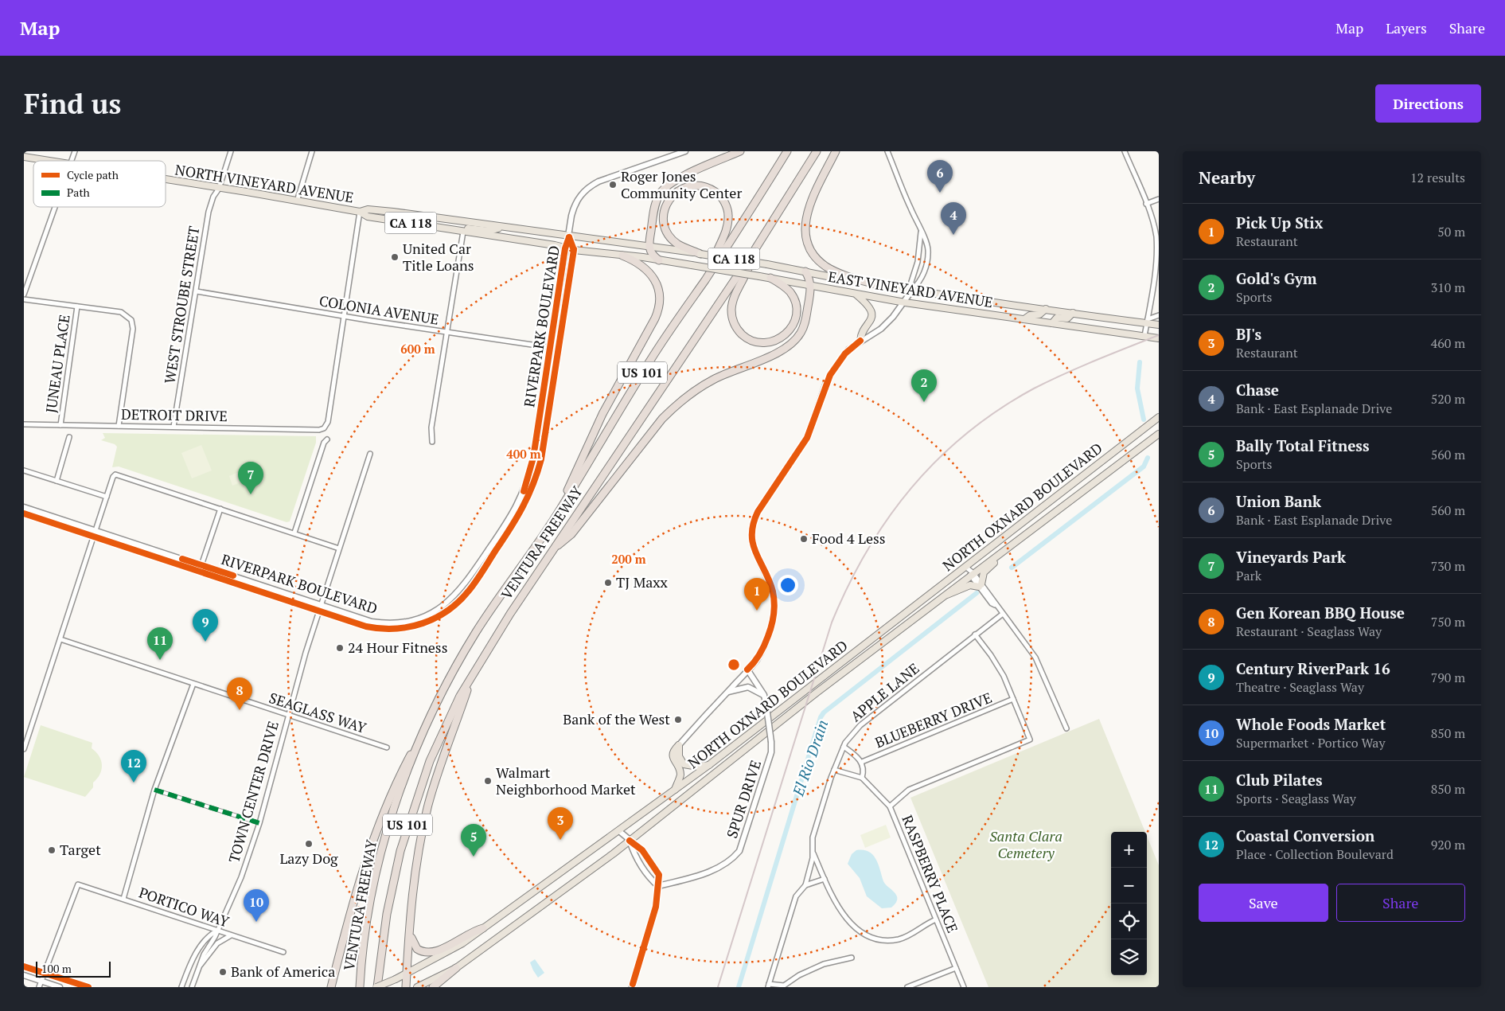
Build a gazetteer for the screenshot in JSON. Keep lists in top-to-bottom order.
{
  "streets": {
    "highway": ["US 101", "VENTURA FREEWAY"],
    "main road": [
      "NORTH VINEYARD AVENUE",
      "CA 118",
      "EAST VINEYARD AVENUE",
      "NORTH OXNARD BOULEVARD"
    ],
    "street": [
      "WEST STROUBE STREET",
      "COLONIA AVENUE",
      "RIVERPARK BOULEVARD",
      "JUNEAU PLACE",
      "DETROIT DRIVE",
      "APPLE LANE",
      "SEAGLASS WAY",
      "BLUEBERRY DRIVE",
      "TOWN CENTER DRIVE",
      "SPUR DRIVE",
      "RASPBERRY PLACE",
      "PORTICO WAY"
    ]
  },
  "crossings": [
    ["NORTH VINEYARD AVENUE", "CA 118"],
    ["NORTH VINEYARD AVENUE", "EAST VINEYARD AVENUE"],
    ["NORTH VINEYARD AVENUE", "WEST STROUBE STREET"],
    ["NORTH VINEYARD AVENUE", "RIVERPARK BOULEVARD"],
    ["CA 118", "EAST VINEYARD AVENUE"],
    ["CA 118", "RIVERPARK BOULEVARD"],
    ["WEST STROUBE STREET", "COLONIA AVENUE"],
    ["WEST STROUBE STREET", "DETROIT DRIVE"],
    ["COLONIA AVENUE", "RIVERPARK BOULEVARD"],
    ["COLONIA AVENUE", "DETROIT DRIVE"],
    ["RIVERPARK BOULEVARD", "TOWN CENTER DRIVE"],
    ["JUNEAU PLACE", "DETROIT DRIVE"],
    ["NORTH OXNARD BOULEVARD", "VENTURA FREEWAY"],
    ["APPLE LANE", "RASPBERRY PLACE"],
    ["SEAGLASS WAY", "TOWN CENTER DRIVE"],
    ["TOWN CENTER DRIVE", "PORTICO WAY"]
  ],
  "water": ["El Rio Drain"],
  "parks": ["Santa Clara Cemetery"],
  "places": [
    "Roger Jones Community Center",
    "United Car Title Loans",
    "Food 4 Less",
    "TJ Maxx",
    "24 Hour Fitness",
    "Bank of the West",
    "Walmart Neighborhood Market",
    "Lazy Dog",
    "Target",
    "Bank of America"
  ],
  "legend": ["Cycle path", "Path"],
  "scale_bar": "100 m",
  "page": {
    "header": "Map",
    "nav": ["Map", "Layers", "Share"],
    "buttons": [
      "Directions",
      ["Save", "Share"]
    ],
    "title": "Find us",
    "heading": ["Nearby", "12 results"],
    "pins": [
      "6",
      "4",
      "2",
      "7",
      "1",
      "9",
      "11",
      "8",
      "12",
      "3",
      "5",
      "10"
    ],
    "list": [
      {
        "mark": "1",
        "name": "Pick Up Stix",
        "note": "Restaurant",
        "value": "50 m"
      },
      {
        "mark": "2",
        "name": "Gold's Gym",
        "note": "Sports",
        "value": "310 m"
      },
      {
        "mark": "3",
        "name": "BJ's",
        "note": "Restaurant",
        "value": "460 m"
      },
      {
        "mark": "4",
        "name": "Chase",
        "note": "Bank · East Esplanade Drive",
        "value": "520 m"
      },
      {
        "mark": "5",
        "name": "Bally Total Fitness",
        "note": "Sports",
        "value": "560 m"
      },
      {
        "mark": "6",
        "name": "Union Bank",
        "note": "Bank · East Esplanade Drive",
        "value": "560 m"
      },
      {
        "mark": "7",
        "name": "Vineyards Park",
        "note": "Park",
        "value": "730 m"
      },
      {
        "mark": "8",
        "name": "Gen Korean BBQ House",
        "note": "Restaurant · Seaglass Way",
        "value": "750 m"
      },
      {
        "mark": "9",
        "name": "Century RiverPark 16",
        "note": "Theatre · Seaglass Way",
        "value": "790 m"
      },
      {
        "mark": "10",
        "name": "Whole Foods Market",
        "note": "Supermarket · Portico Way",
        "value": "850 m"
      },
      {
        "mark": "11",
        "name": "Club Pilates",
        "note": "Sports · Seaglass Way",
        "value": "850 m"
      },
      {
        "mark": "12",
        "name": "Coastal Conversion",
        "note": "Place · Collection Boulevard",
        "value": "920 m"
      }
    ],
    "map_buttons": ["+", "−"],
    "scale": "100 m"
  },
  "rings": ["600 m", "400 m", "200 m"]
}
